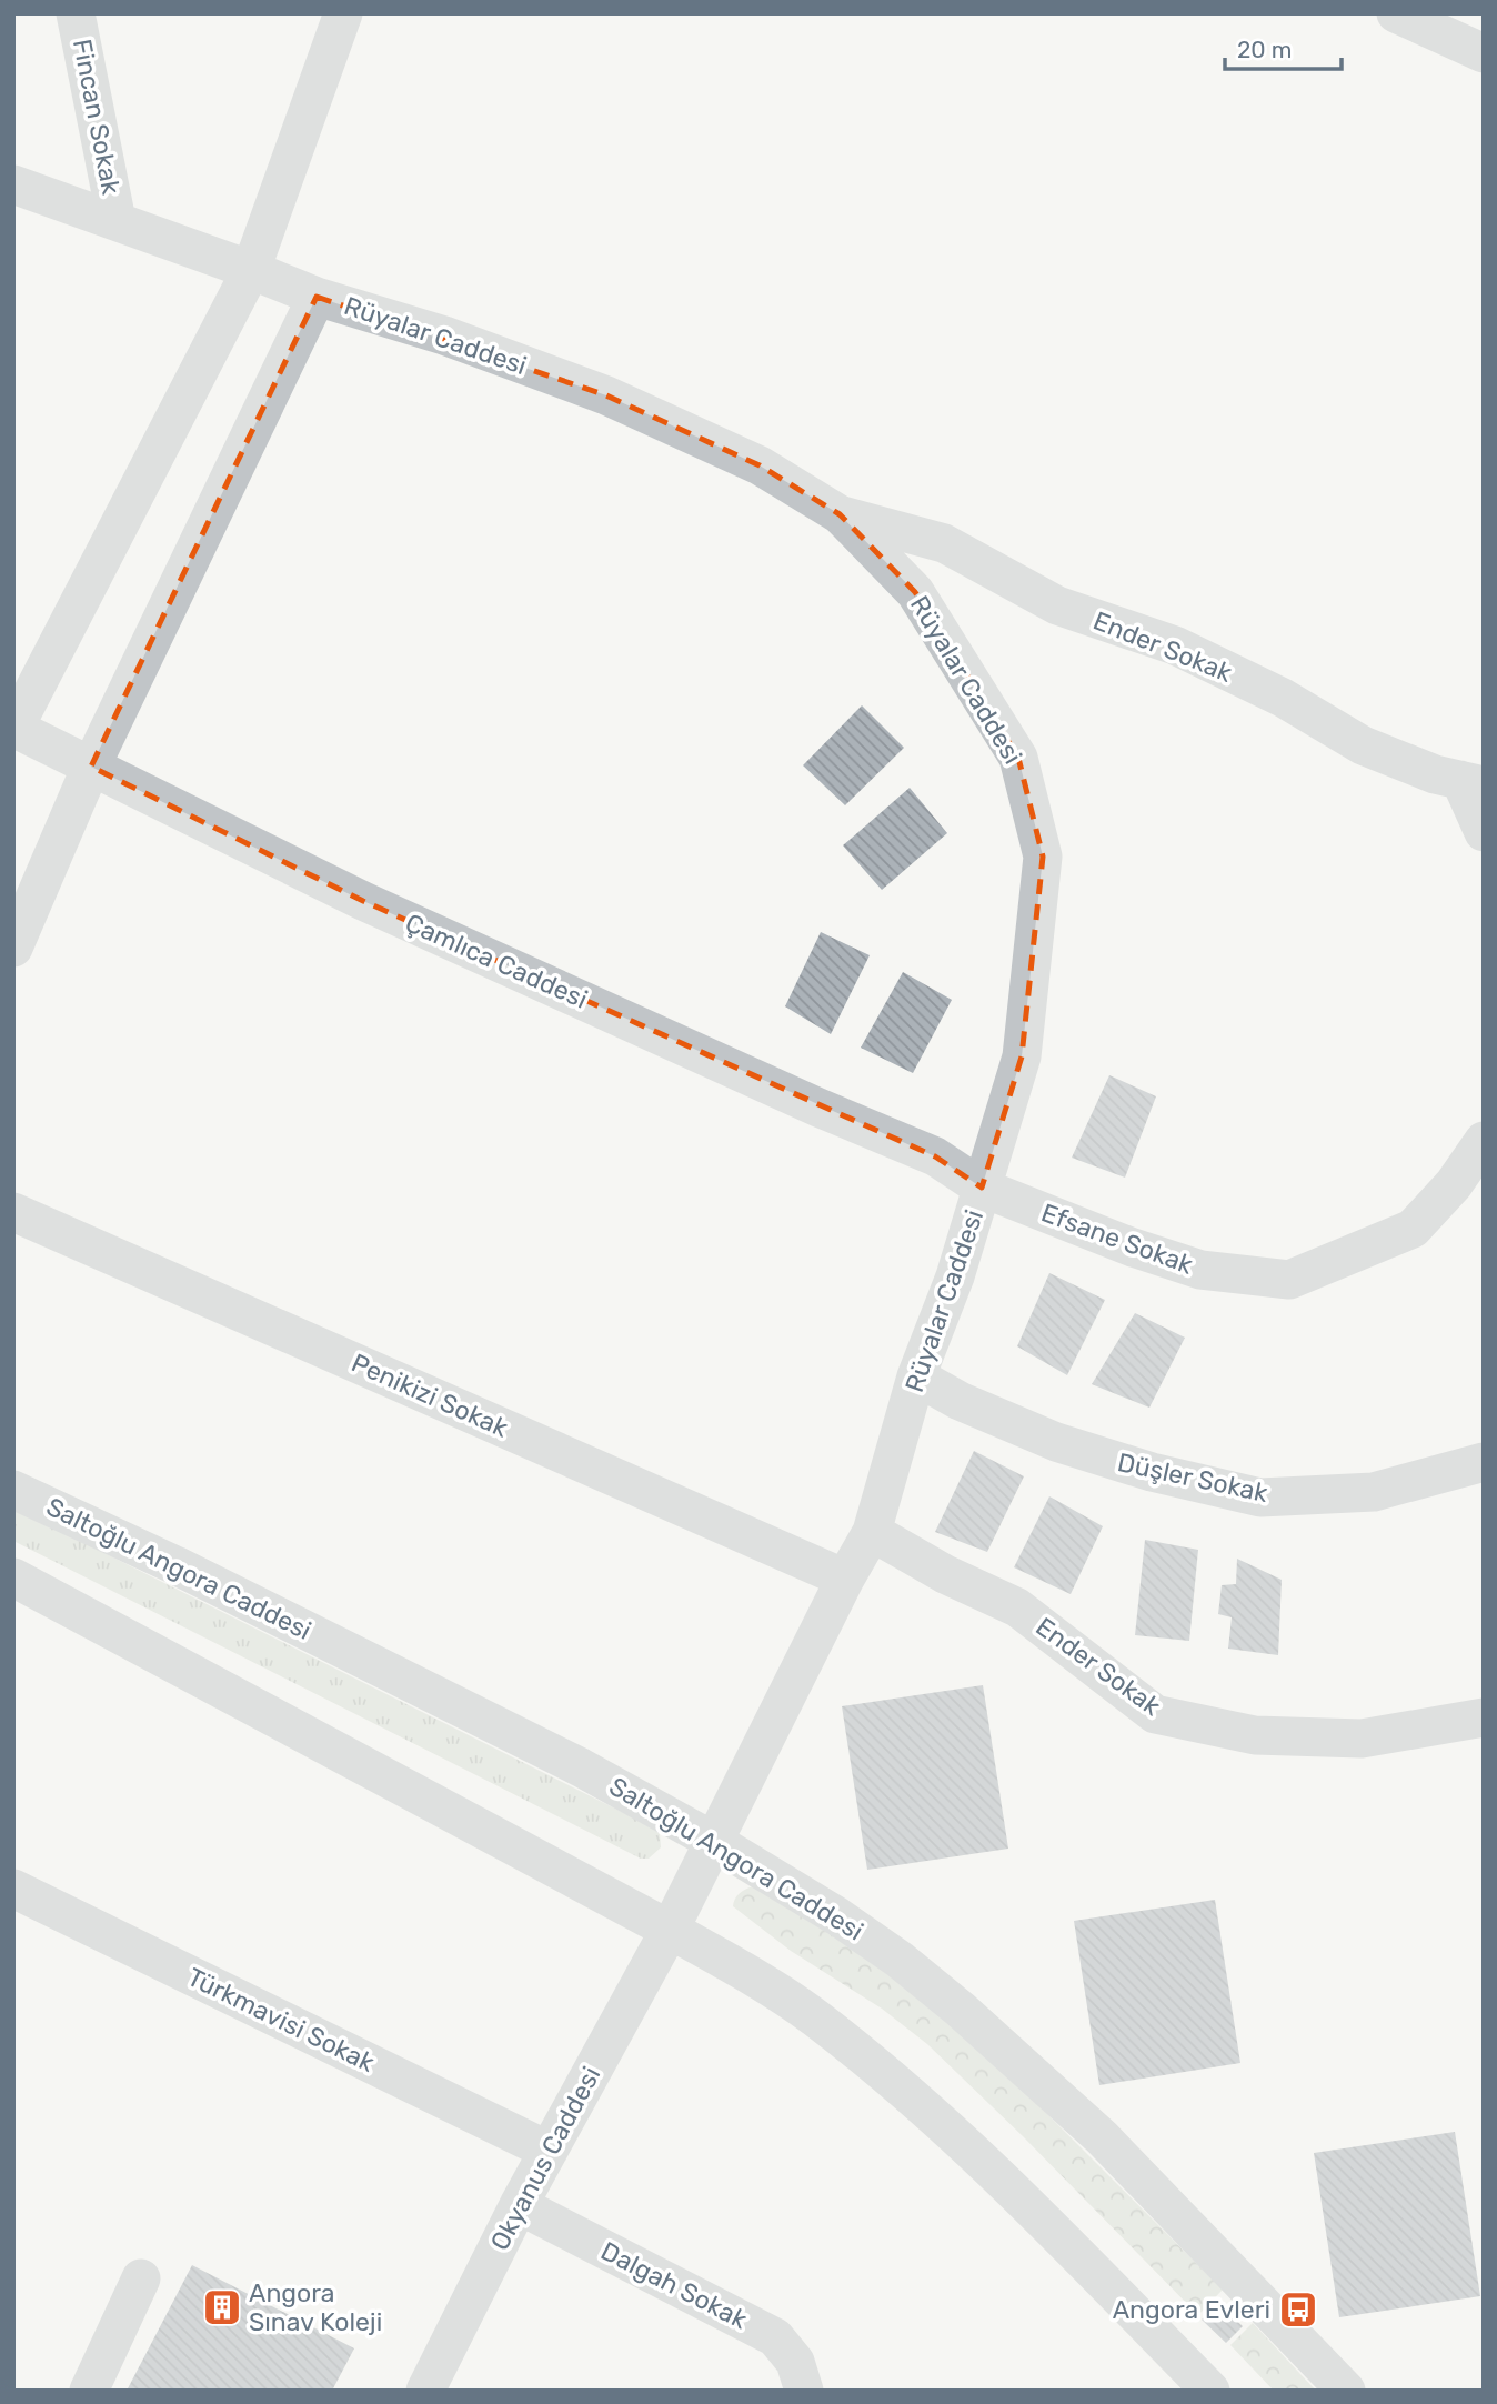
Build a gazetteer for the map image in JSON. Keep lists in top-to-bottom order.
{
  "streets": {
    "street": [
      "Fincan Sokak",
      "Rüyalar Caddesi",
      "Ender Sokak",
      "Çamlıca Caddesi",
      "Efsane Sokak",
      "Penikizi Sokak",
      "Düşler Sokak",
      "Saltoğlu Angora Caddesi",
      "Türkmavisi Sokak",
      "Okyanus Caddesi",
      "Dalgah Sokak"
    ]
  },
  "crossings": [
    ["Fincan Sokak", "Rüyalar Caddesi"],
    ["Rüyalar Caddesi", "Ender Sokak"],
    ["Rüyalar Caddesi", "Çamlıca Caddesi"],
    ["Rüyalar Caddesi", "Efsane Sokak"],
    ["Rüyalar Caddesi", "Penikizi Sokak"],
    ["Rüyalar Caddesi", "Düşler Sokak"],
    ["Rüyalar Caddesi", "Saltoğlu Angora Caddesi"],
    ["Rüyalar Caddesi", "Okyanus Caddesi"],
    ["Çamlıca Caddesi", "Efsane Sokak"],
    ["Saltoğlu Angora Caddesi", "Okyanus Caddesi"],
    ["Türkmavisi Sokak", "Okyanus Caddesi"],
    ["Okyanus Caddesi", "Dalgah Sokak"]
  ],
  "places": {
    "building": ["Angora Sınav Koleji"],
    "bus stop": ["Angora Evleri"]
  },
  "scale_bar": "20 m"
}
